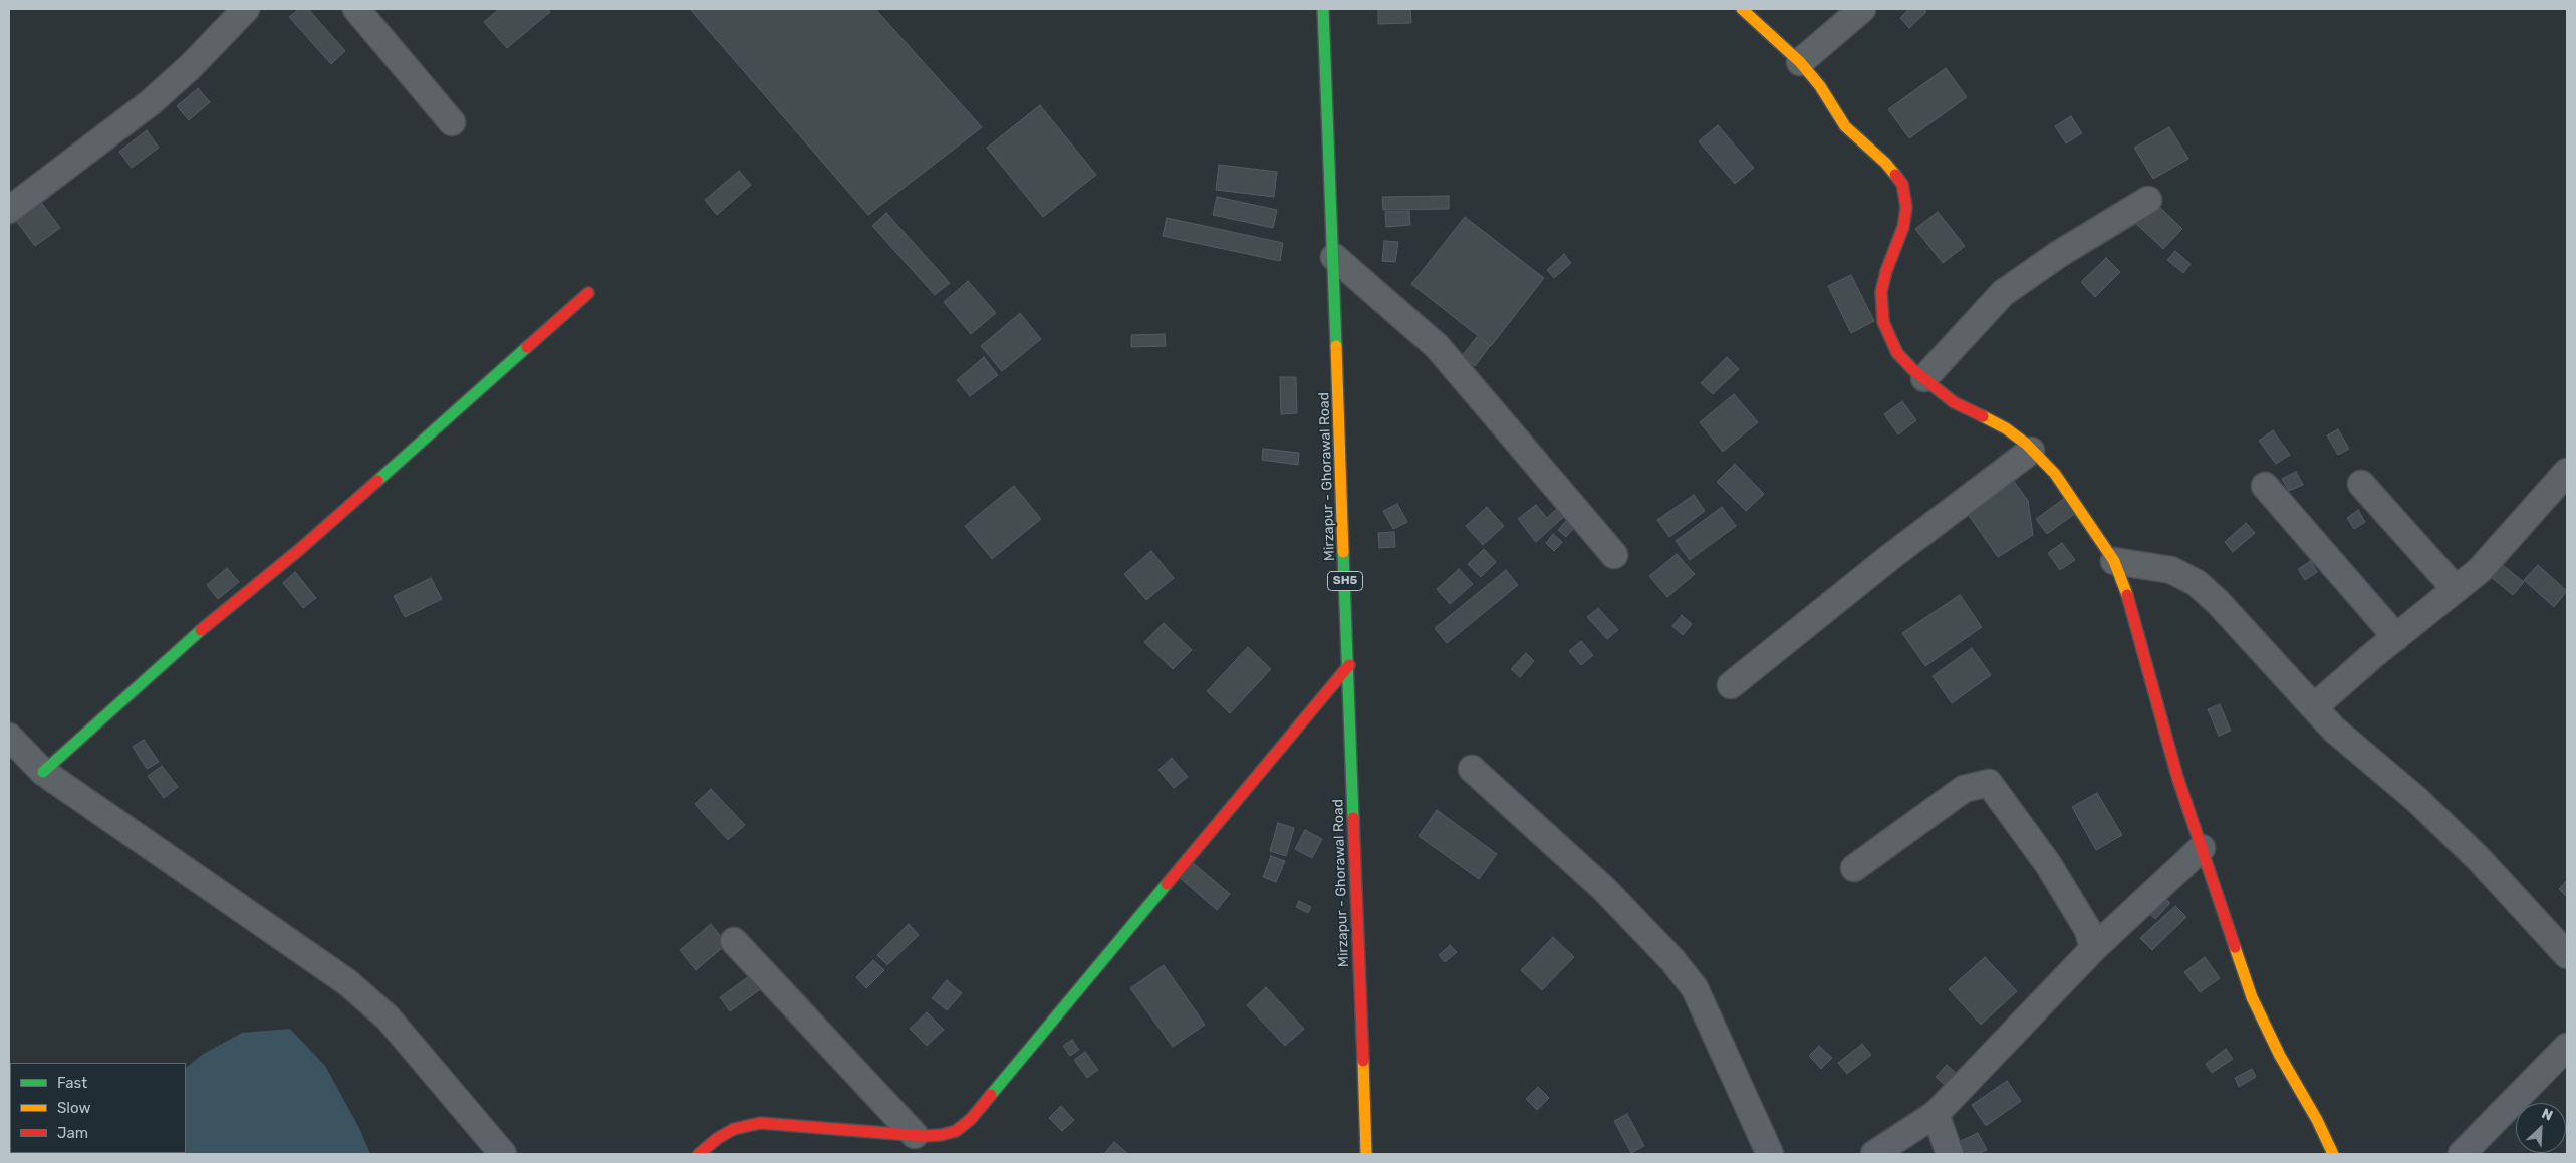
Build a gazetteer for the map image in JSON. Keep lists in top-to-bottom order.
{
  "streets": {
    "street": ["Mirzapur - Ghorawal Road", "SH5"]
  },
  "legend": ["Fast", "Slow", "Jam"],
  "north": "top right"
}
